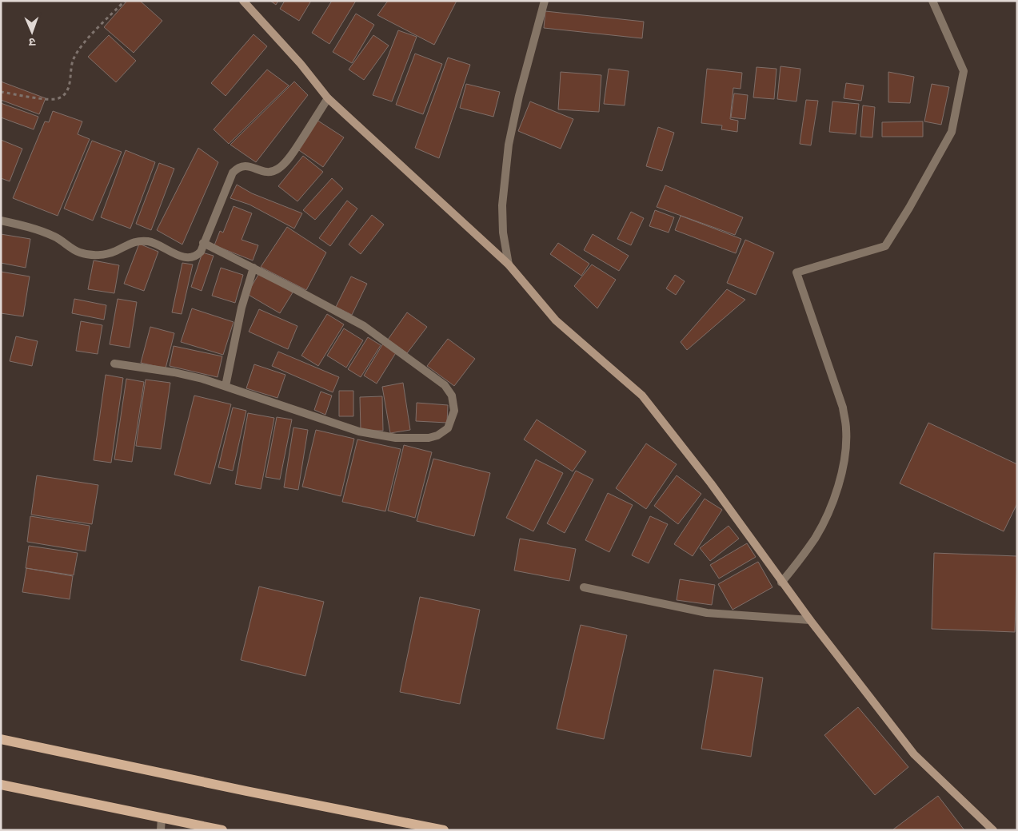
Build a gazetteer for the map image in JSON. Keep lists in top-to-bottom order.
{
  "north": "bottom"
}
